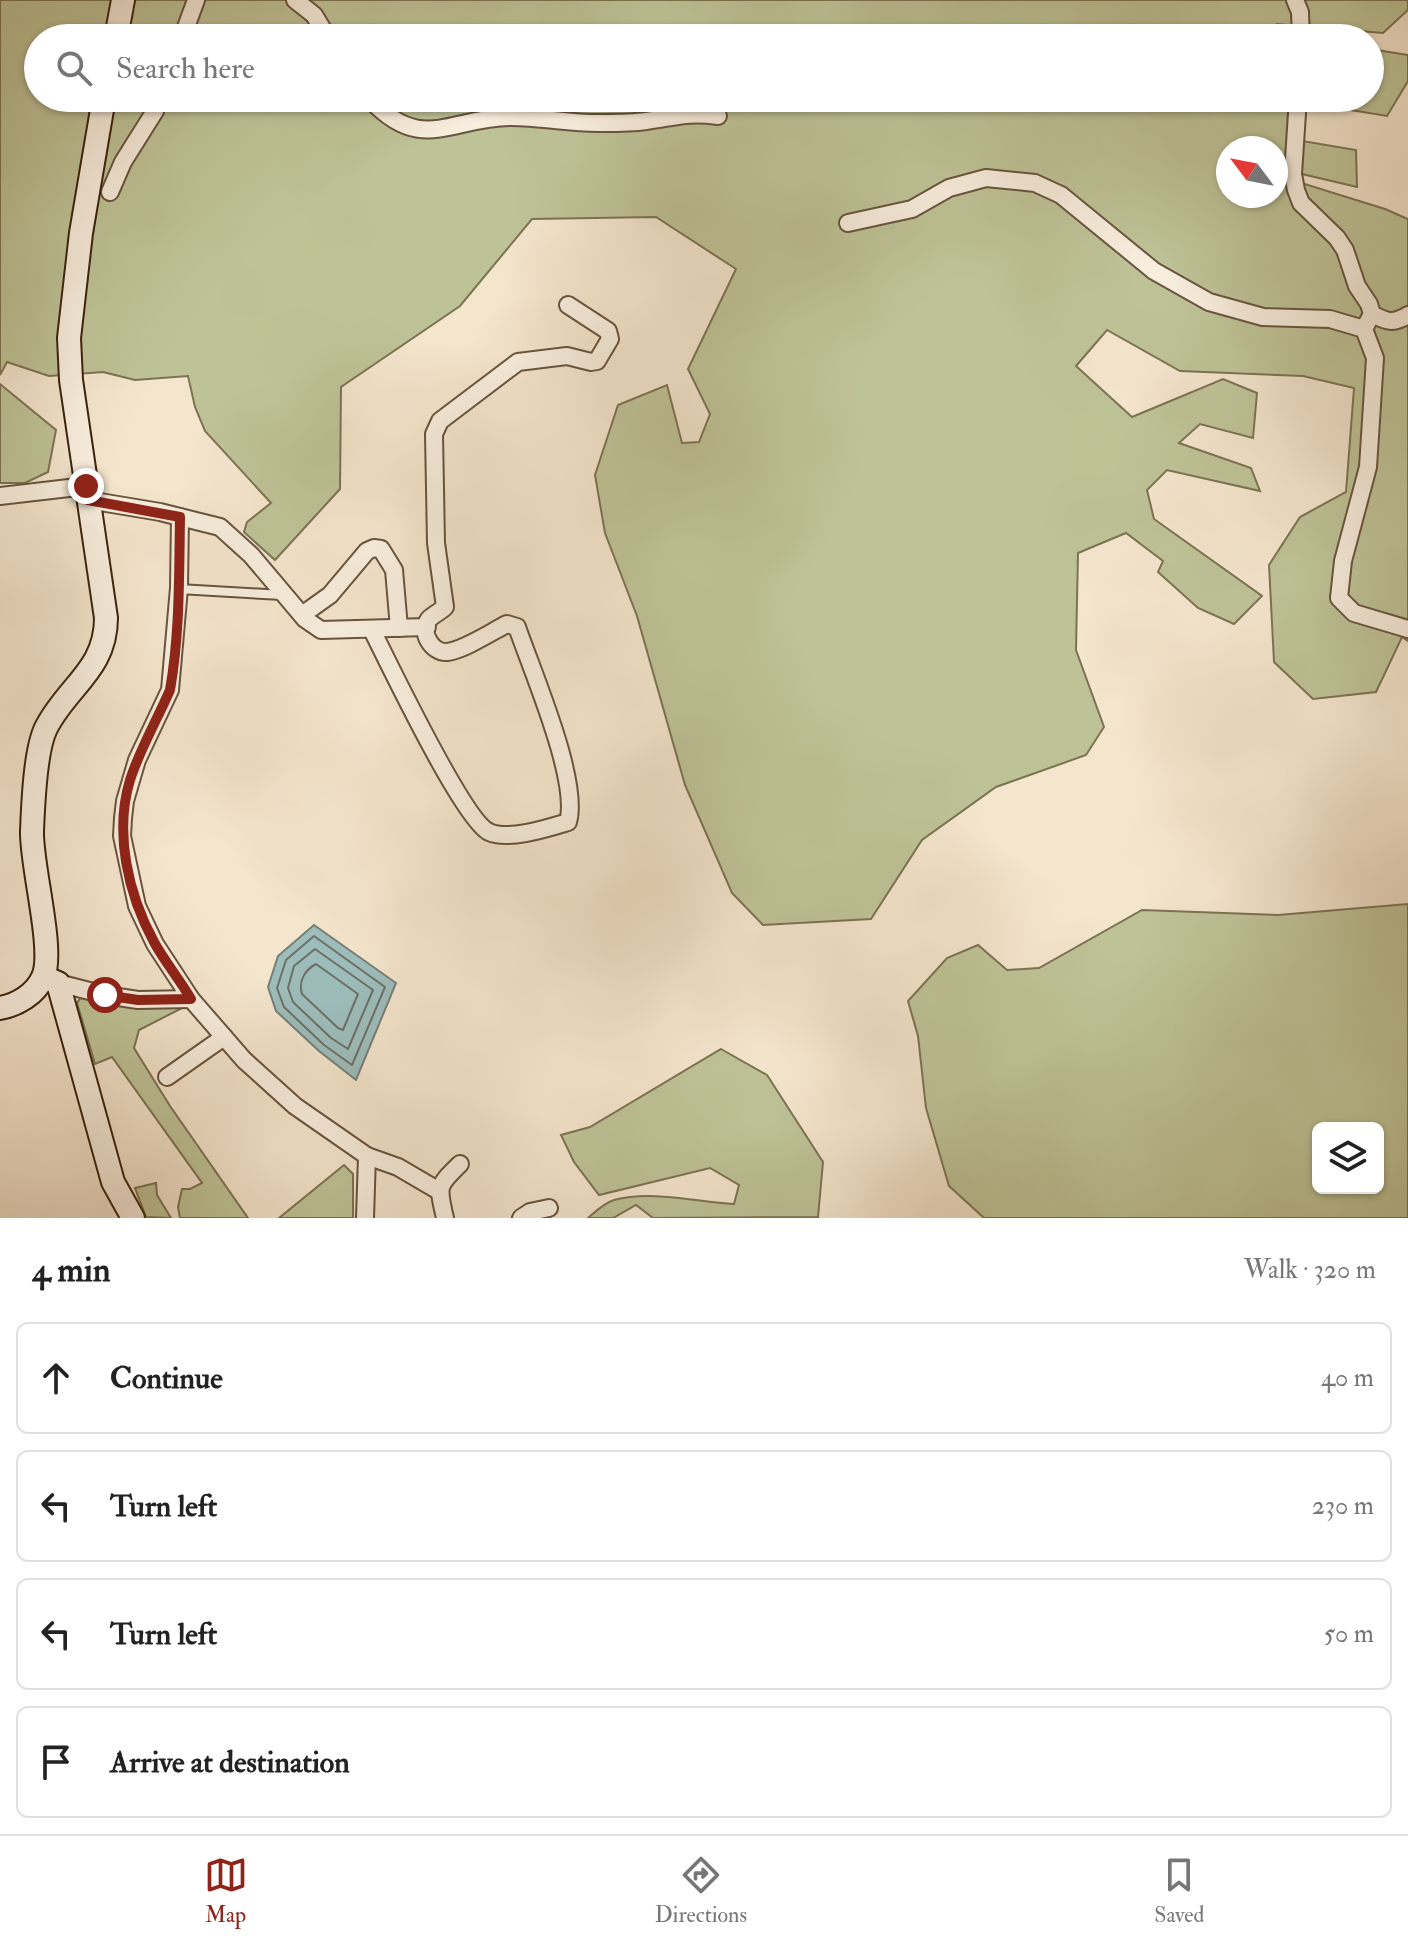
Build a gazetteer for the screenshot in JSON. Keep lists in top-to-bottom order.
{
  "north": "top left",
  "page": {
    "search": "Search here",
    "heading": ["4 min", "Walk · 320 m"],
    "list": [
      ["Continue", "40 m"],
      ["Turn left", "230 m"],
      ["Turn left", "50 m"],
      "Arrive at destination"
    ],
    "nav": ["Map", "Directions", "Saved"]
  }
}
